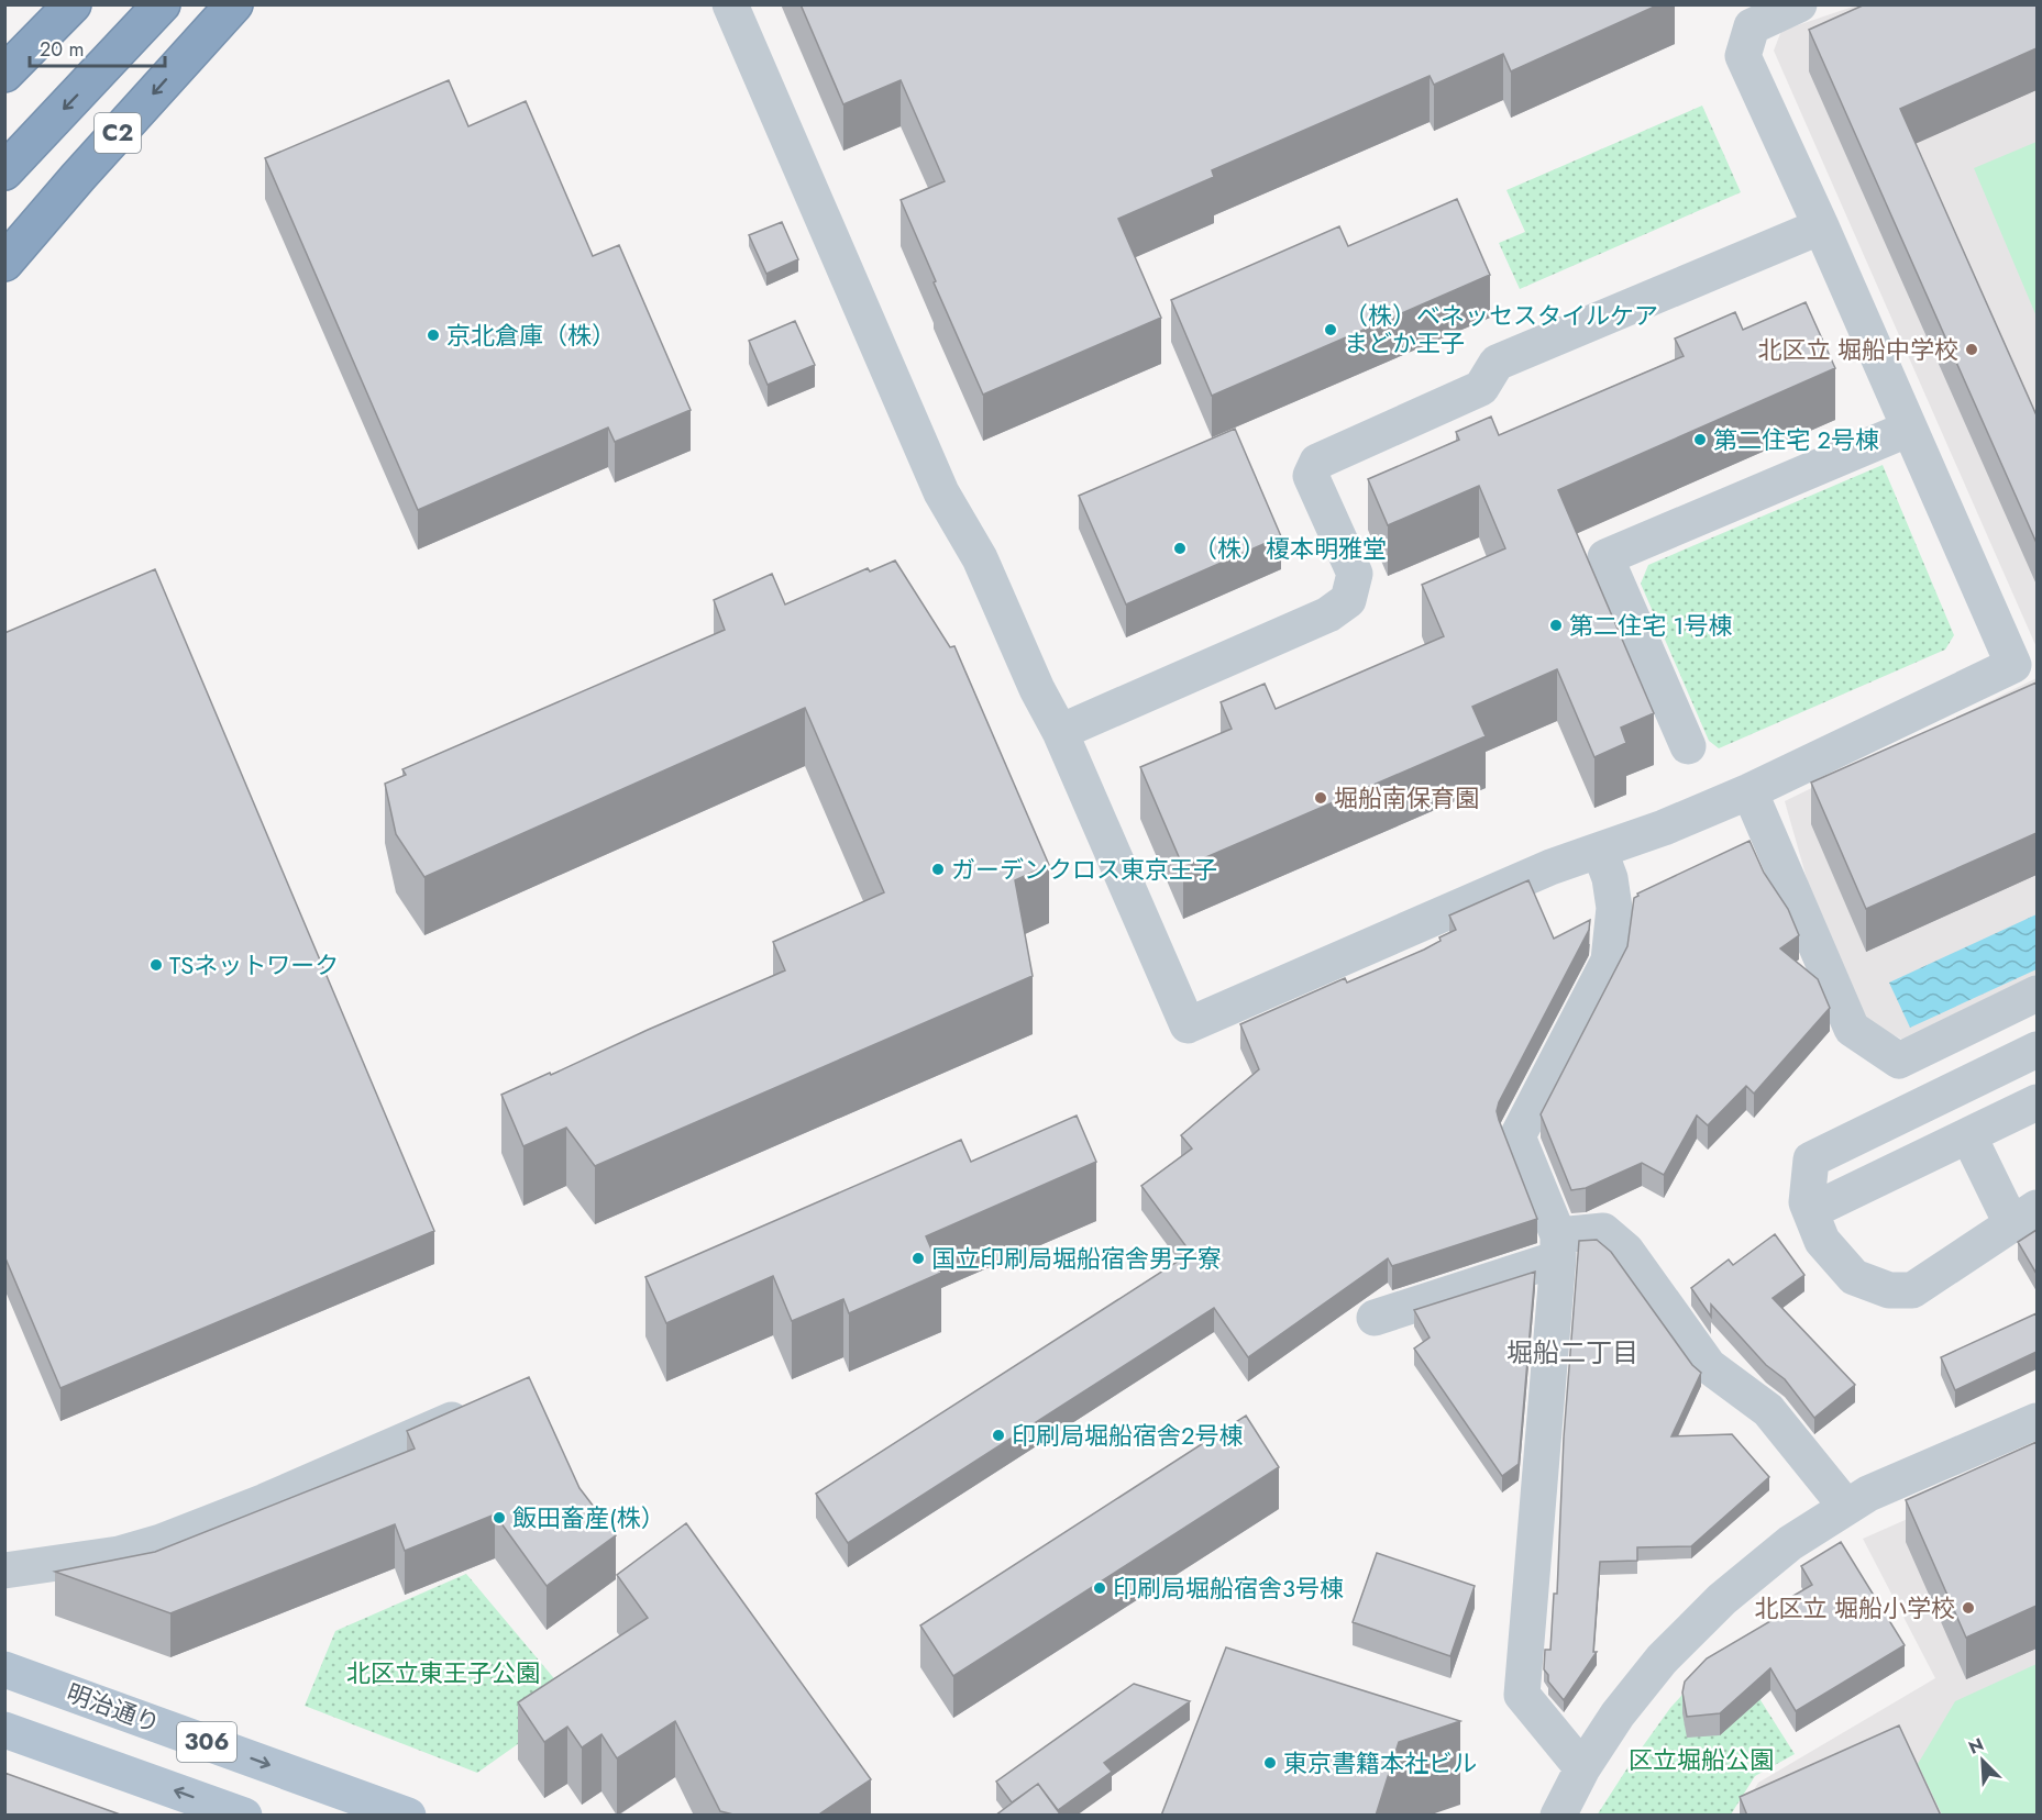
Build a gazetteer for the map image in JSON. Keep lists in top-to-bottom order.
{
  "streets": {
    "highway": ["C2"],
    "main road": ["明治通り", "306"]
  },
  "districts": ["堀船二丁目"],
  "parks": ["北区立東王子公園", "区立堀船公園"],
  "places": [
    "（株）ベネッセスタイルケア まどか王子",
    "京北倉庫（株）",
    "北区立 堀船中学校",
    "第二住宅 2号棟",
    "（株）榎本明雅堂",
    "第二住宅 1号棟",
    "堀船南保育園",
    "ガーデンクロス東京王子",
    "TSネットワーク",
    "国立印刷局堀船宿舎男子寮",
    "印刷局堀船宿舎2号棟",
    "飯田畜産(株）",
    "印刷局堀船宿舎3号棟",
    "北区立 堀船小学校",
    "東京書籍本社ビル"
  ],
  "scale_bar": "20 m",
  "north": "top left"
}
